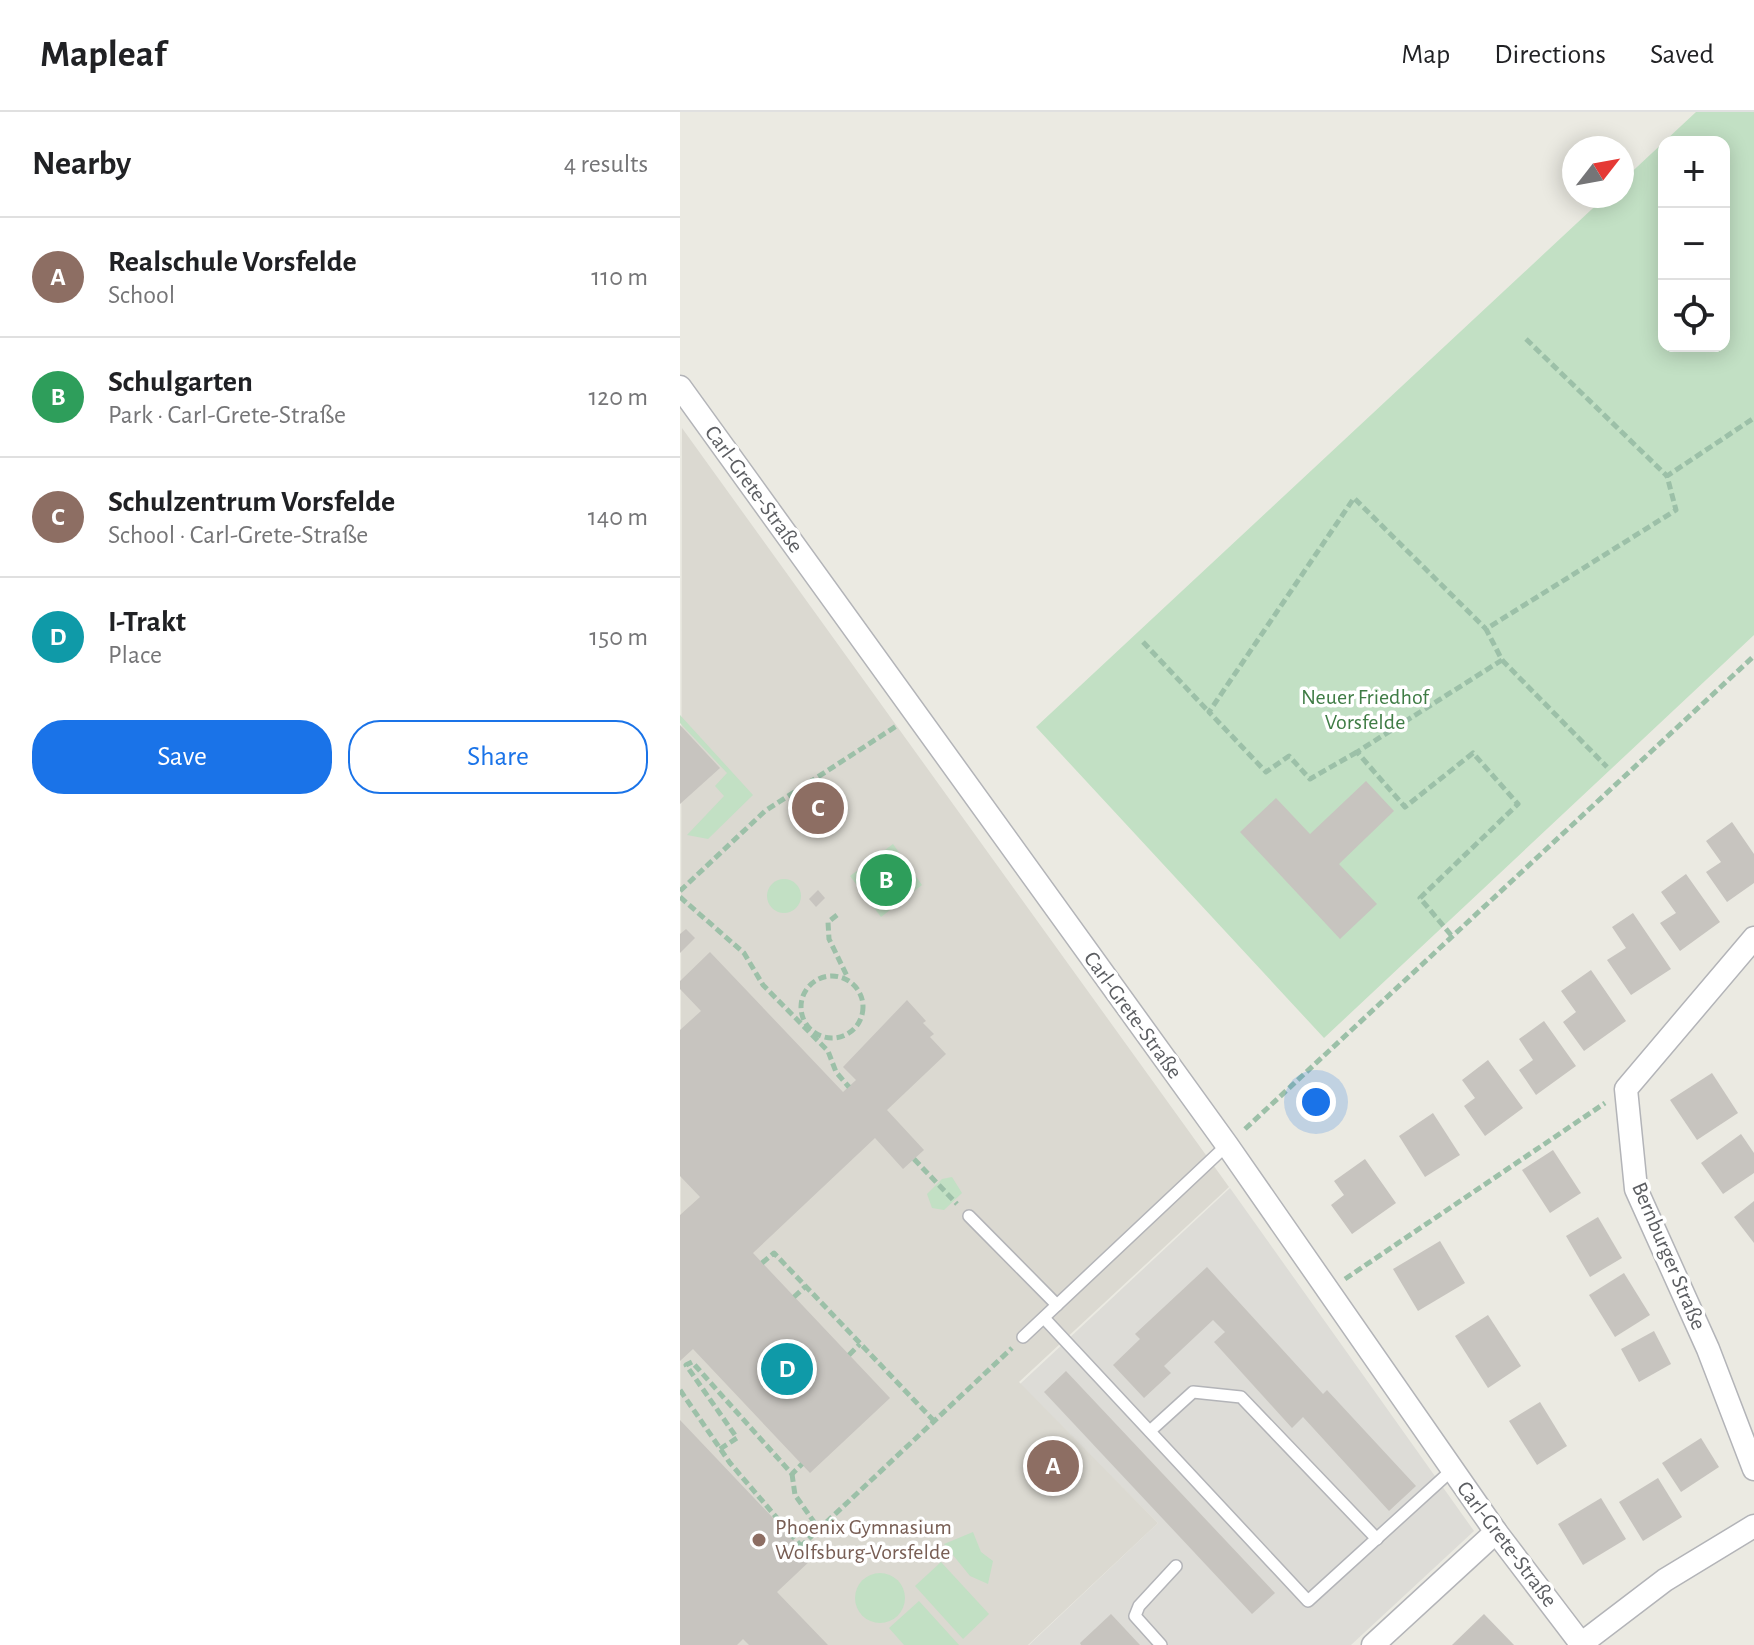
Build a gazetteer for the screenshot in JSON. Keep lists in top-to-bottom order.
{
  "streets": {
    "street": ["Carl-Grete-Straße", "Bernburger Straße"]
  },
  "parks": ["Neuer Friedhof Vorsfelde"],
  "places": ["Phoenix Gymnasium Wolfsburg-Vorsfelde"],
  "north": "top right",
  "page": {
    "header": "Mapleaf",
    "nav": ["Map", "Directions", "Saved"],
    "heading": ["Nearby", "4 results"],
    "map_buttons": ["+", "−"],
    "list": [
      {
        "mark": "A",
        "name": "Realschule Vorsfelde",
        "note": "School",
        "value": "110 m"
      },
      {
        "mark": "B",
        "name": "Schulgarten",
        "note": "Park · Carl-Grete-Straße",
        "value": "120 m"
      },
      {
        "mark": "C",
        "name": "Schulzentrum Vorsfelde",
        "note": "School · Carl-Grete-Straße",
        "value": "140 m"
      },
      {
        "mark": "D",
        "name": "I-Trakt",
        "note": "Place",
        "value": "150 m"
      }
    ],
    "buttons": ["Save", "Share"],
    "pins": [
      "C",
      "B",
      "D",
      "A"
    ]
  }
}
